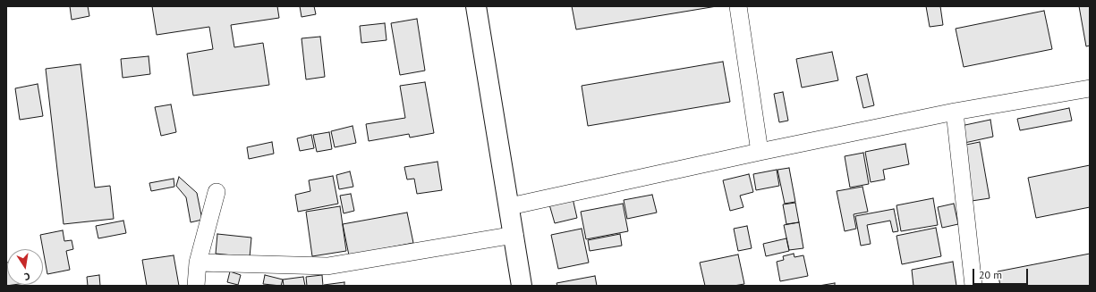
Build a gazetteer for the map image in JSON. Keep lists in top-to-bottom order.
{
  "scale_bar": "20 m",
  "north": "bottom"
}
